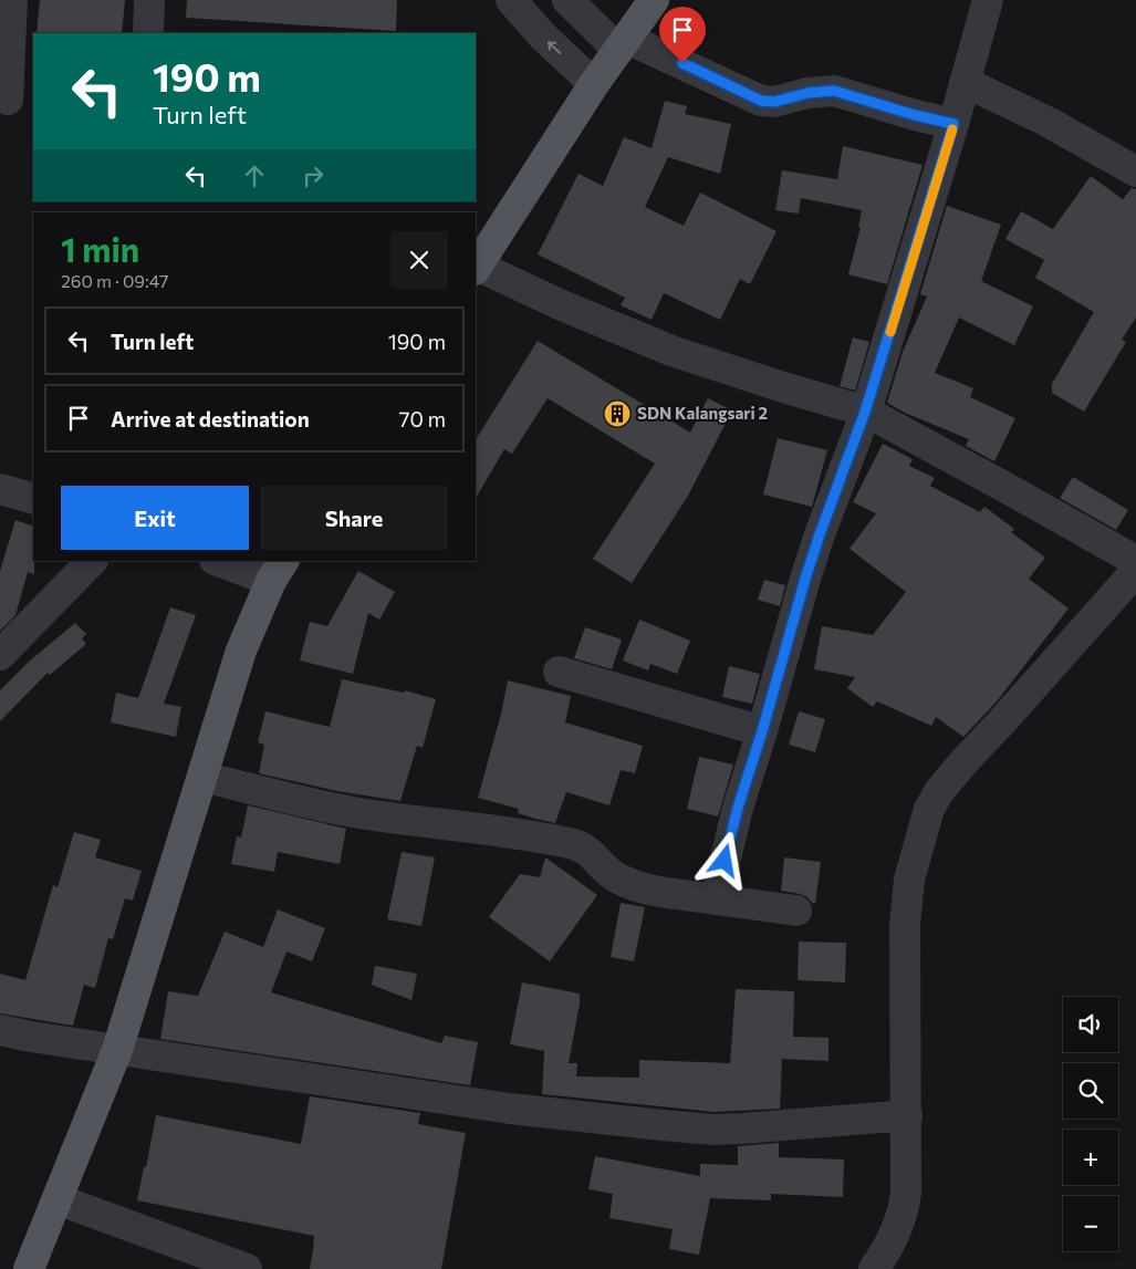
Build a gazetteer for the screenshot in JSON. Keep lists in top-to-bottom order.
{
  "places": {
    "building": ["SDN Kalangsari 2"]
  },
  "page": {
    "turn": ["190 m", "Turn left"],
    "heading": ["1 min", "260 m · 09:47"],
    "list": [
      {
        "name": "Turn left",
        "value": "190 m"
      },
      {
        "name": "Arrive at destination",
        "value": "70 m"
      }
    ],
    "buttons": ["Exit", "Share"],
    "map_buttons": ["+", "−"]
  }
}
